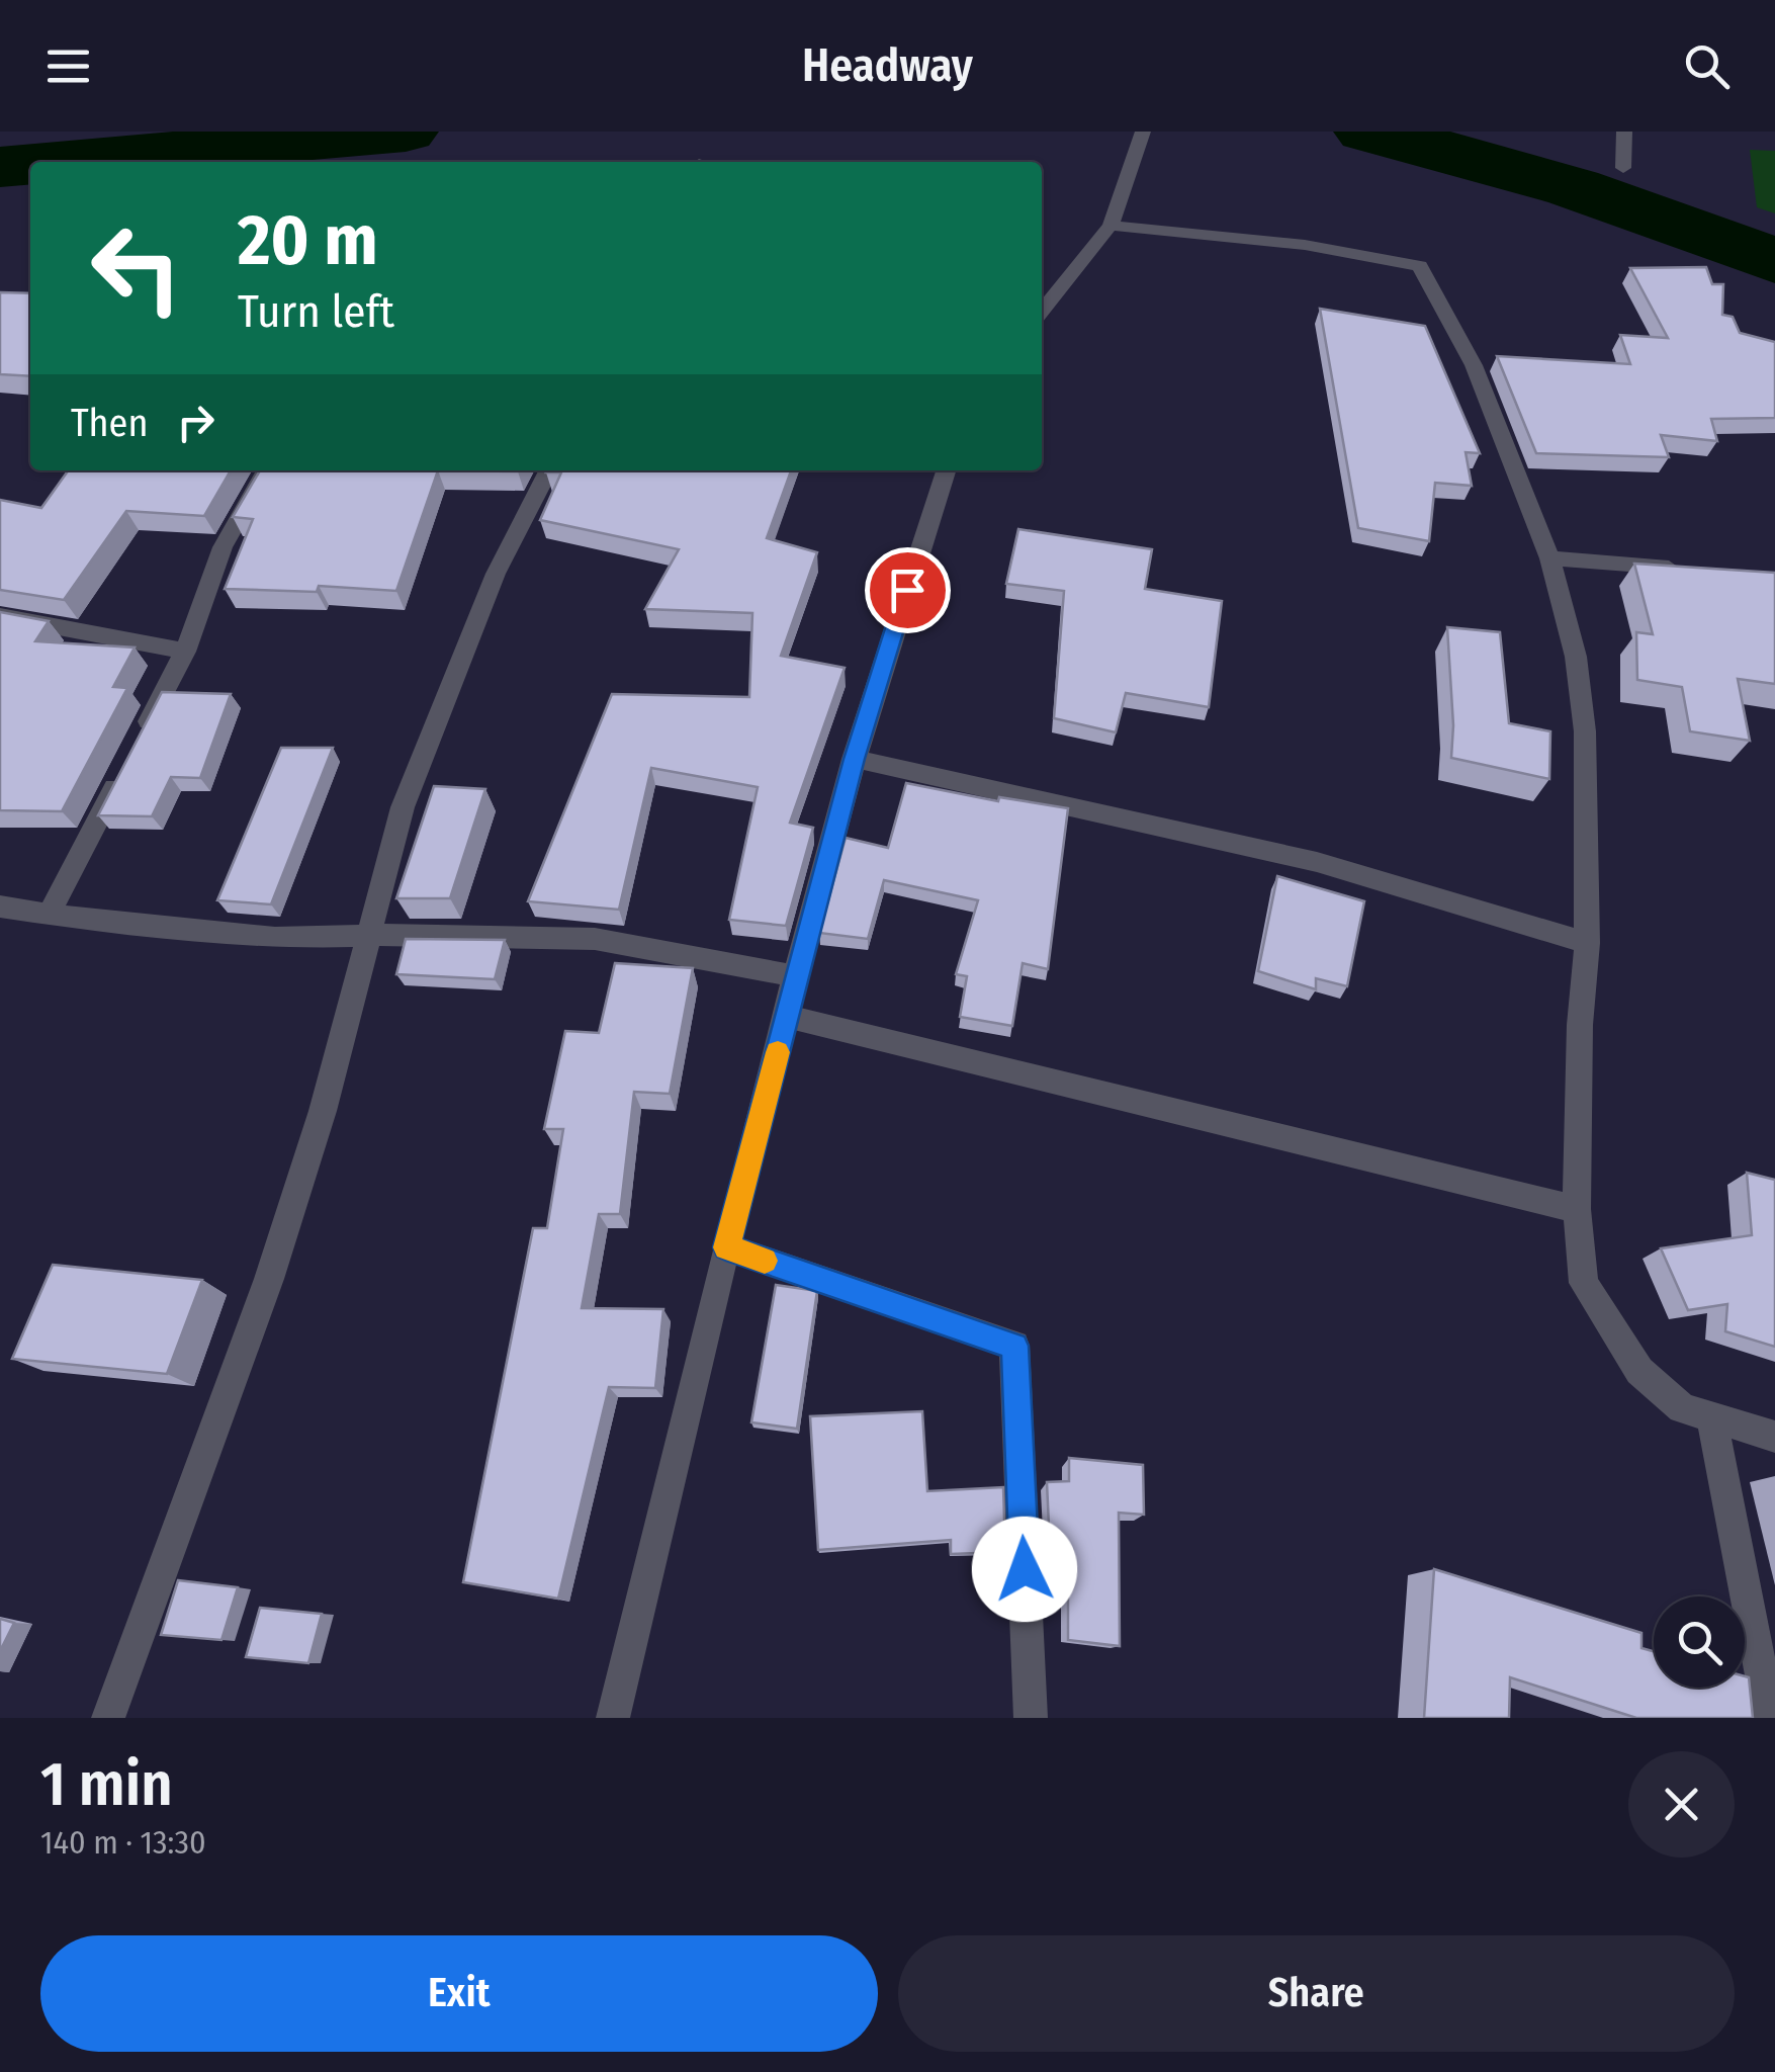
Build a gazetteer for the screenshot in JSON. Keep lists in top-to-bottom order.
{
  "page": {
    "header": "Headway",
    "turn": ["20 m", "Turn left"],
    "then": "Then",
    "heading": ["1 min", "140 m · 13:30"],
    "buttons": ["Exit", "Share"]
  }
}
